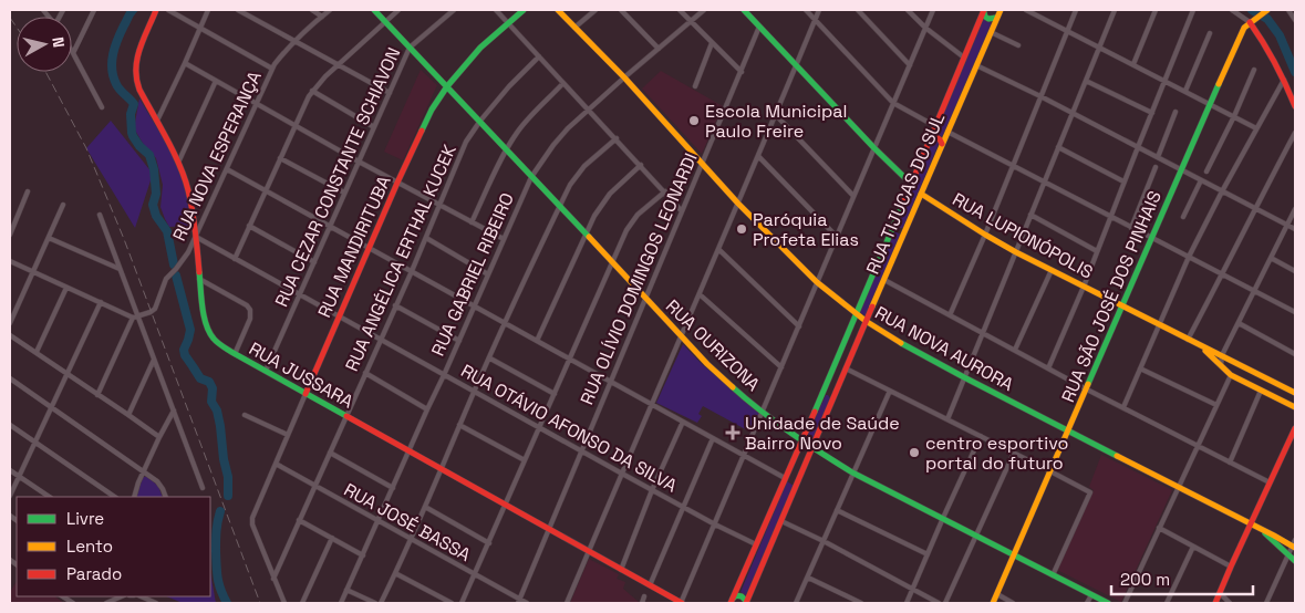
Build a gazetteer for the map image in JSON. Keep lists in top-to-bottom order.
{
  "streets": {
    "main road": [
      "RUA TIJUCAS DO SUL",
      "RUA LUPIONÓPOLIS",
      "RUA MANDIRITUBA",
      "RUA SÃO JOSÉ DOS PINHAIS",
      "RUA OURIZONA",
      "RUA NOVA AURORA",
      "RUA JUSSARA"
    ],
    "street": [
      "RUA NOVA ESPERANÇA",
      "RUA CEZAR CONSTANTE SCHIAVON",
      "RUA ANGÉLICA ERTHAL KUCEK",
      "RUA GABRIEL RIBEIRO",
      "RUA OLÍVIO DOMINGOS LEONARDI",
      "RUA OTÁVIO AFONSO DA SILVA",
      "RUA JOSÉ BASSA"
    ]
  },
  "crossings": [
    ["RUA NOVA ESPERANÇA", "RUA JUSSARA"],
    ["RUA NOVA ESPERANÇA", "RUA OTÁVIO AFONSO DA SILVA"],
    ["RUA CEZAR CONSTANTE SCHIAVON", "RUA OURIZONA"],
    ["RUA CEZAR CONSTANTE SCHIAVON", "RUA JUSSARA"],
    ["RUA CEZAR CONSTANTE SCHIAVON", "RUA OTÁVIO AFONSO DA SILVA"],
    ["RUA TIJUCAS DO SUL", "RUA LUPIONÓPOLIS"],
    ["RUA TIJUCAS DO SUL", "RUA OURIZONA"],
    ["RUA TIJUCAS DO SUL", "RUA NOVA AURORA"],
    ["RUA TIJUCAS DO SUL", "RUA OTÁVIO AFONSO DA SILVA"],
    ["RUA LUPIONÓPOLIS", "RUA SÃO JOSÉ DOS PINHAIS"],
    ["RUA MANDIRITUBA", "RUA ANGÉLICA ERTHAL KUCEK"],
    ["RUA MANDIRITUBA", "RUA OURIZONA"],
    ["RUA MANDIRITUBA", "RUA JUSSARA"],
    ["RUA MANDIRITUBA", "RUA OTÁVIO AFONSO DA SILVA"],
    ["RUA MANDIRITUBA", "RUA JOSÉ BASSA"],
    ["RUA ANGÉLICA ERTHAL KUCEK", "RUA OURIZONA"],
    ["RUA ANGÉLICA ERTHAL KUCEK", "RUA JUSSARA"],
    ["RUA ANGÉLICA ERTHAL KUCEK", "RUA OTÁVIO AFONSO DA SILVA"],
    ["RUA ANGÉLICA ERTHAL KUCEK", "RUA JOSÉ BASSA"],
    ["RUA GABRIEL RIBEIRO", "RUA OURIZONA"],
    ["RUA GABRIEL RIBEIRO", "RUA NOVA AURORA"],
    ["RUA GABRIEL RIBEIRO", "RUA JUSSARA"],
    ["RUA GABRIEL RIBEIRO", "RUA OTÁVIO AFONSO DA SILVA"],
    ["RUA GABRIEL RIBEIRO", "RUA JOSÉ BASSA"],
    ["RUA OLÍVIO DOMINGOS LEONARDI", "RUA OURIZONA"],
    ["RUA OLÍVIO DOMINGOS LEONARDI", "RUA NOVA AURORA"],
    ["RUA OLÍVIO DOMINGOS LEONARDI", "RUA JUSSARA"],
    ["RUA OLÍVIO DOMINGOS LEONARDI", "RUA OTÁVIO AFONSO DA SILVA"],
    ["RUA OLÍVIO DOMINGOS LEONARDI", "RUA JOSÉ BASSA"],
    ["RUA SÃO JOSÉ DOS PINHAIS", "RUA OURIZONA"],
    ["RUA SÃO JOSÉ DOS PINHAIS", "RUA NOVA AURORA"],
    ["RUA JUSSARA", "RUA OTÁVIO AFONSO DA SILVA"]
  ],
  "places": {
    "other": ["Escola Municipal Paulo Freire", "Paróquia Profeta Elias", "centro esportivo portal do futuro"],
    "health": ["Unidade de Saúde Bairro Novo"]
  },
  "legend": ["Livre", "Lento", "Parado"],
  "scale_bar": "200 m",
  "north": "right"
}
